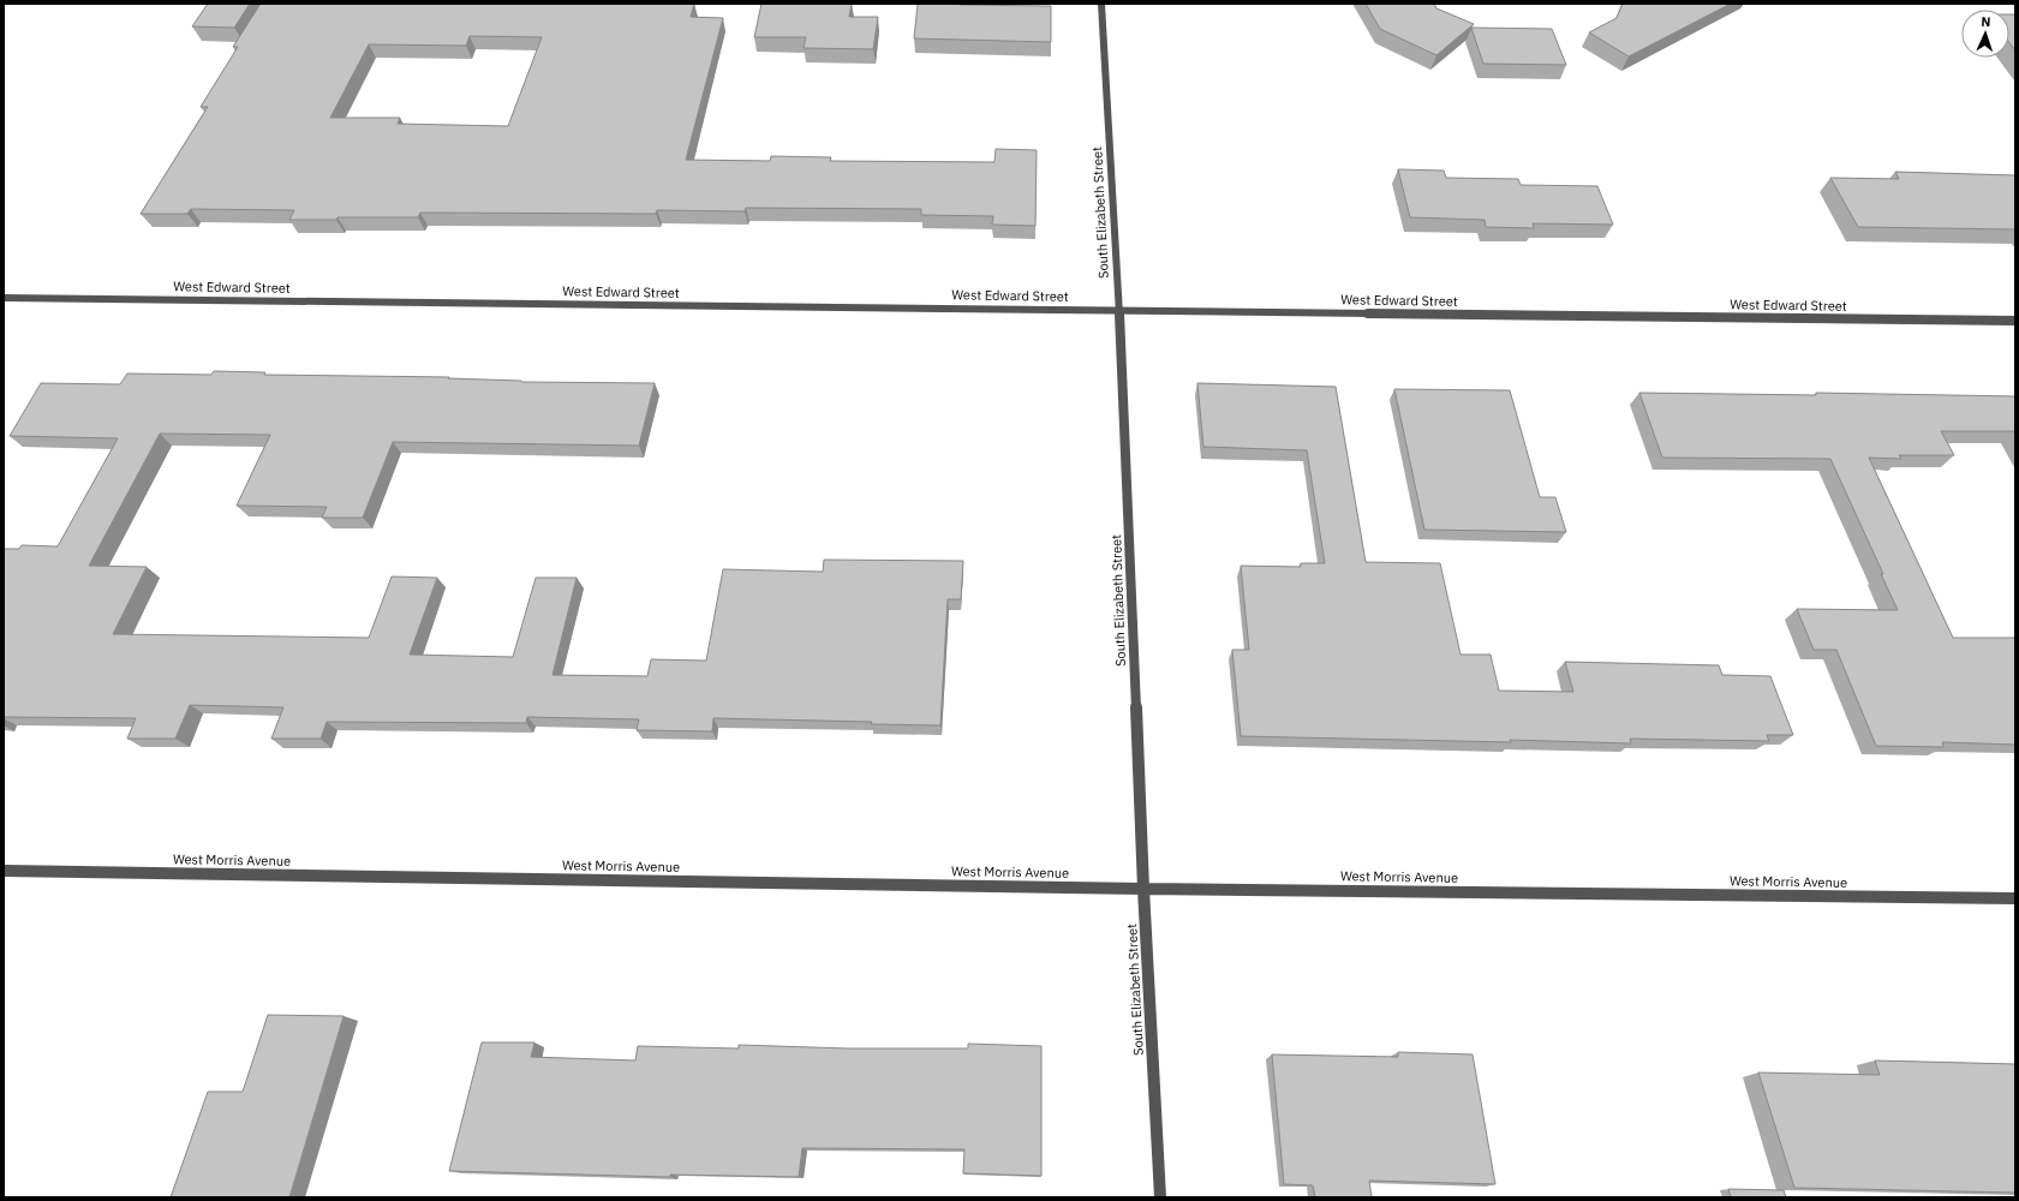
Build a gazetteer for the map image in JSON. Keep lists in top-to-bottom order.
{
  "streets": {
    "street": ["South Elizabeth Street", "West Edward Street", "West Morris Avenue"]
  },
  "crossings": [
    ["South Elizabeth Street", "West Edward Street"],
    ["South Elizabeth Street", "West Morris Avenue"]
  ],
  "north": "top"
}
